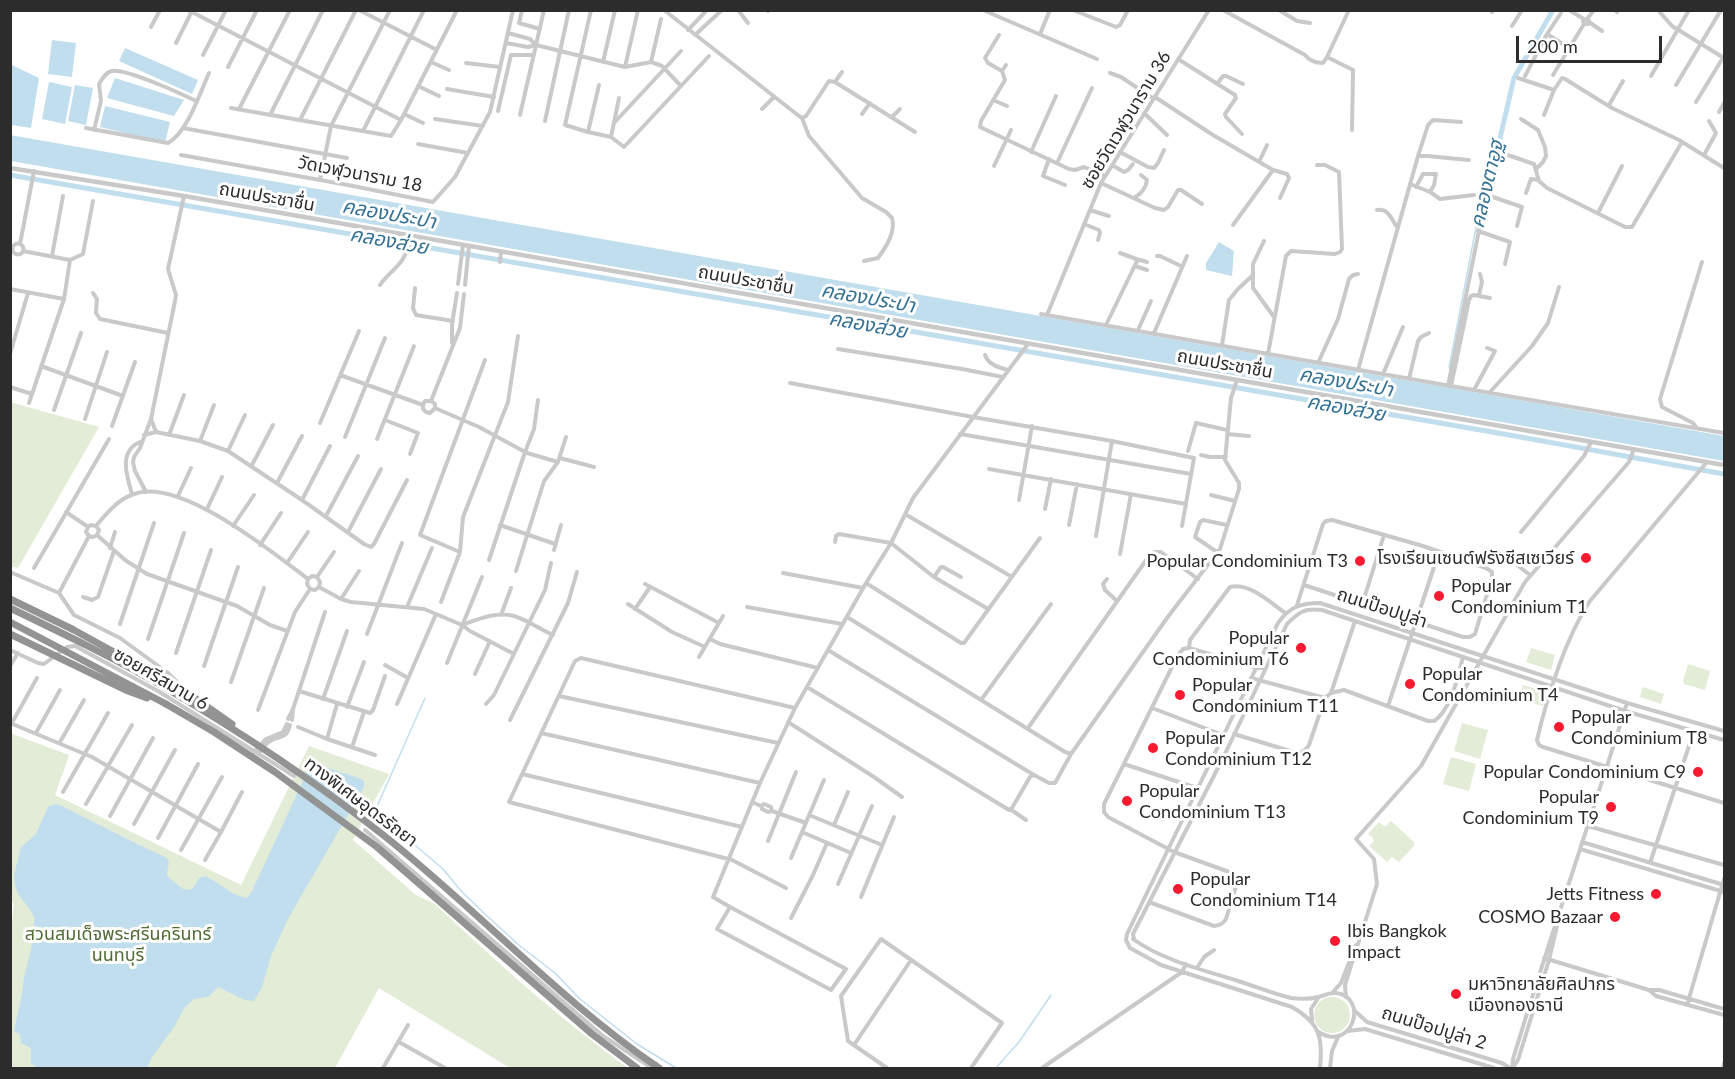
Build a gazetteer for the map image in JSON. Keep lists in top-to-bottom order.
{
  "streets": {
    "highway": ["ทางพิเศษอุดรรัถยา"],
    "street": [
      "ซอยวัดเวฬุวนาราม 36",
      "วัดเวฬุวนาราม 18",
      "ถนนประชาชื่น",
      "ถนนป๊อปปูล่า",
      "ซอยศรีสมาน 6",
      "ถนนป๊อปปูล่า 2"
    ]
  },
  "water": ["คลองตาอูฐ", "คลองประปา", "คลองส่วย"],
  "parks": ["สวนสมเด็จพระศรีนครินทร์ นนทบุรี"],
  "places": [
    "โรงเรียนเซนต์ฟรังซีสเซเวียร์",
    "Popular Condominium T3",
    "Popular Condominium T1",
    "Popular Condominium T6",
    "Popular Condominium T4",
    "Popular Condominium T11",
    "Popular Condominium T8",
    "Popular Condominium T12",
    "Popular Condominium C9",
    "Popular Condominium T13",
    "Popular Condominium T9",
    "Popular Condominium T14",
    "Jetts Fitness",
    "COSMO Bazaar",
    "Ibis Bangkok Impact",
    "มหาวิทยาลัยศิลปากร เมืองทองธานี"
  ],
  "scale_bar": "200 m"
}
